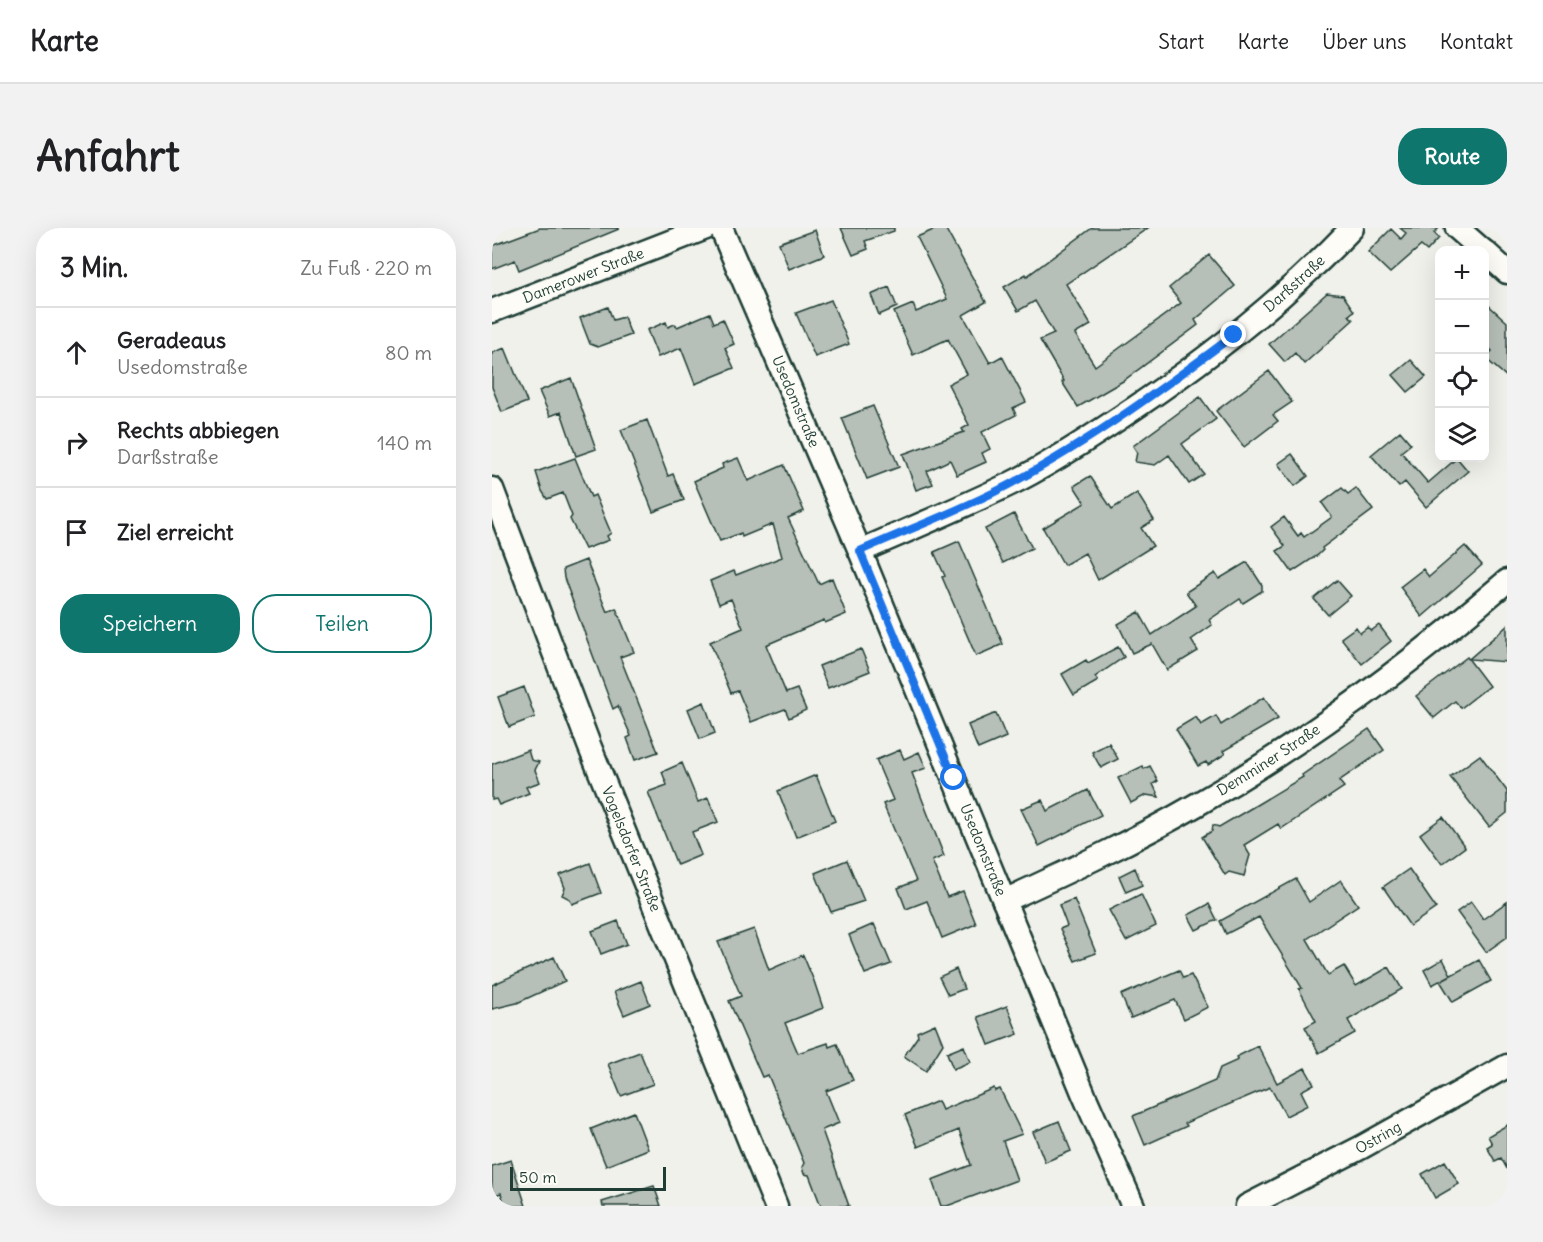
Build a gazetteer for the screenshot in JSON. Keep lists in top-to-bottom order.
{
  "streets": {
    "street": [
      "Damerower Straße",
      "Darßstraße",
      "Usedomstraße",
      "Demminer Straße",
      "Vogelsdorfer Straße",
      "Ostring"
    ]
  },
  "crossings": [
    ["Darßstraße", "Usedomstraße"],
    ["Usedomstraße", "Demminer Straße"]
  ],
  "scale_bar": "50 m",
  "page": {
    "header": "Karte",
    "nav": [
      "Start",
      "Karte",
      "Über uns",
      "Kontakt"
    ],
    "buttons": [
      "Route",
      ["Speichern", "Teilen"]
    ],
    "title": "Anfahrt",
    "heading": ["3 Min.", "Zu Fuß · 220 m"],
    "map_buttons": ["+", "−"],
    "list": [
      ["Geradeaus", "Usedomstraße", "80 m"],
      ["Rechts abbiegen", "Darßstraße", "140 m"],
      "Ziel erreicht"
    ],
    "scale": "50 m"
  }
}
